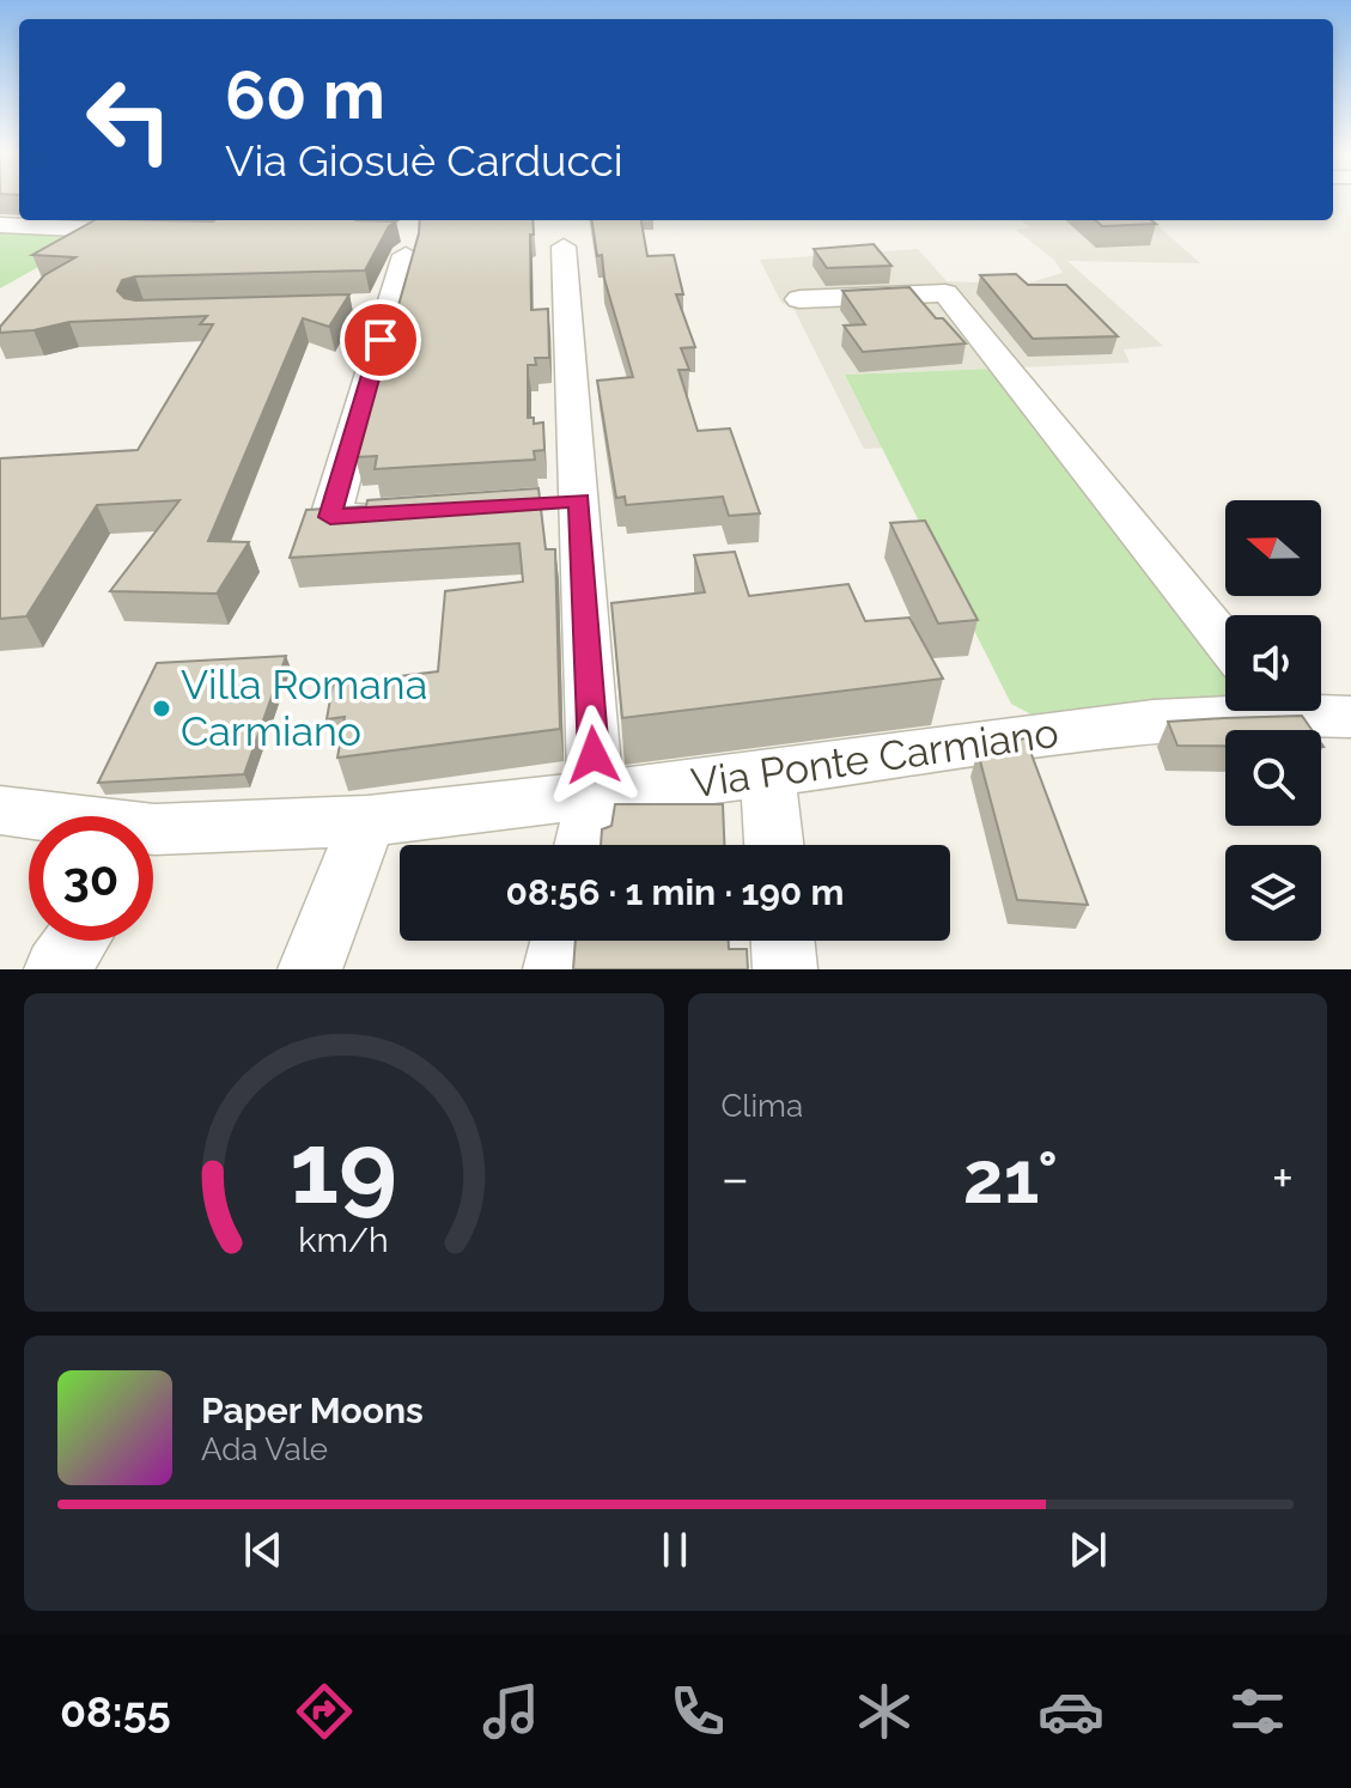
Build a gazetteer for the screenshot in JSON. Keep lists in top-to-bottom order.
{
  "streets": {
    "street": ["Via Ponte Carmiano"]
  },
  "places": ["Villa Romana Carmiano"],
  "north": "left",
  "page": {
    "turn": ["60 m", "Via Giosuè Carducci"],
    "limit": "30",
    "trip": "08:56 · 1 min · 190 m",
    "tile": "Clima",
    "heat": ["−", "21°", "+"],
    "song": ["Paper Moons", "Ada Vale"],
    "tabs": "08:55",
    "gauge": ["19", "km/h"]
  }
}
